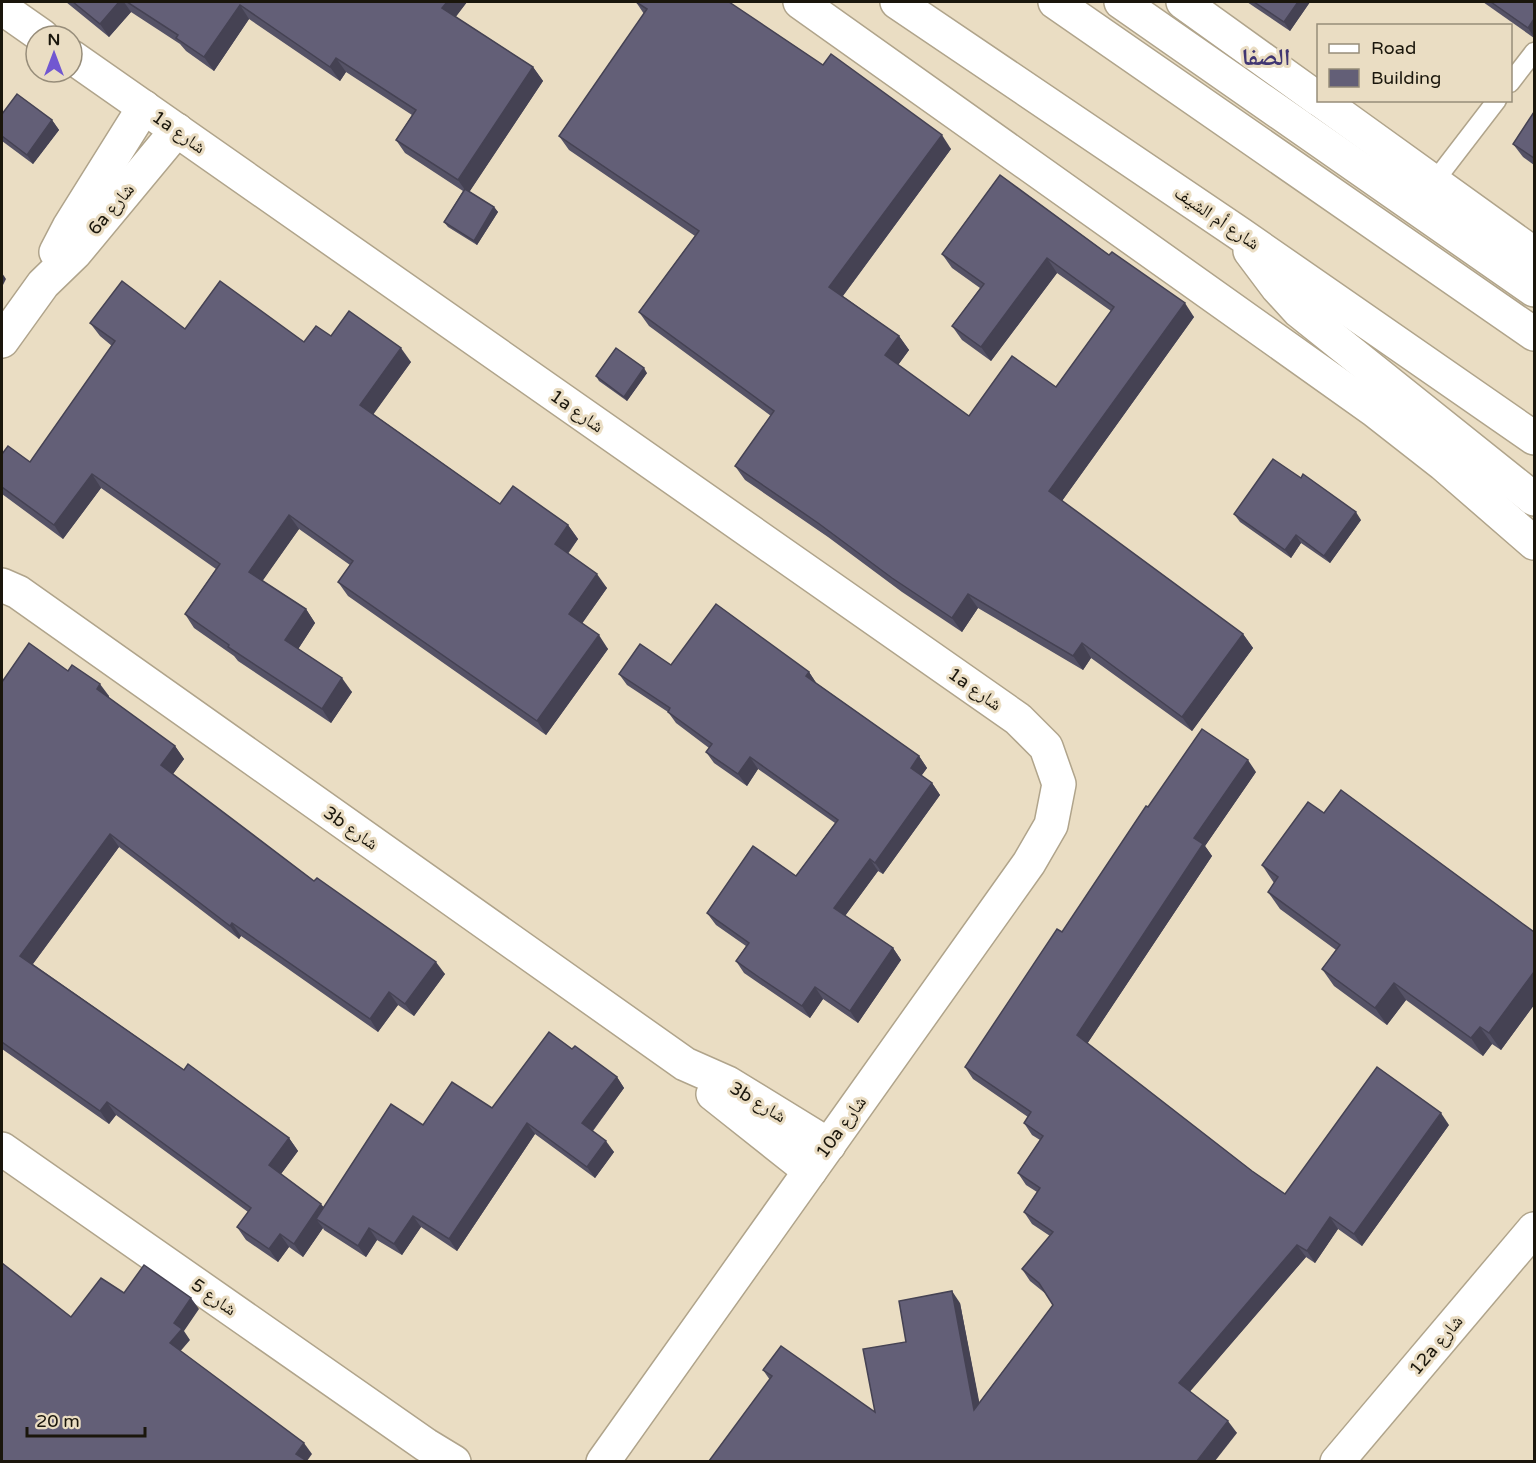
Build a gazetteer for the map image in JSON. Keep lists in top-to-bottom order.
{
  "streets": {
    "street": [
      "1a شارع",
      "6a شارع",
      "شارع أم الشيف",
      "3b شارع",
      "10a شارع",
      "شارع 5",
      "12a شارع"
    ]
  },
  "crossings": [
    ["1a شارع", "6a شارع"],
    ["1a شارع", "10a شارع"],
    ["3b شارع", "10a شارع"]
  ],
  "districts": ["الصفا"],
  "legend": ["Road", "Building"],
  "scale_bar": "20 m",
  "north": "top"
}
